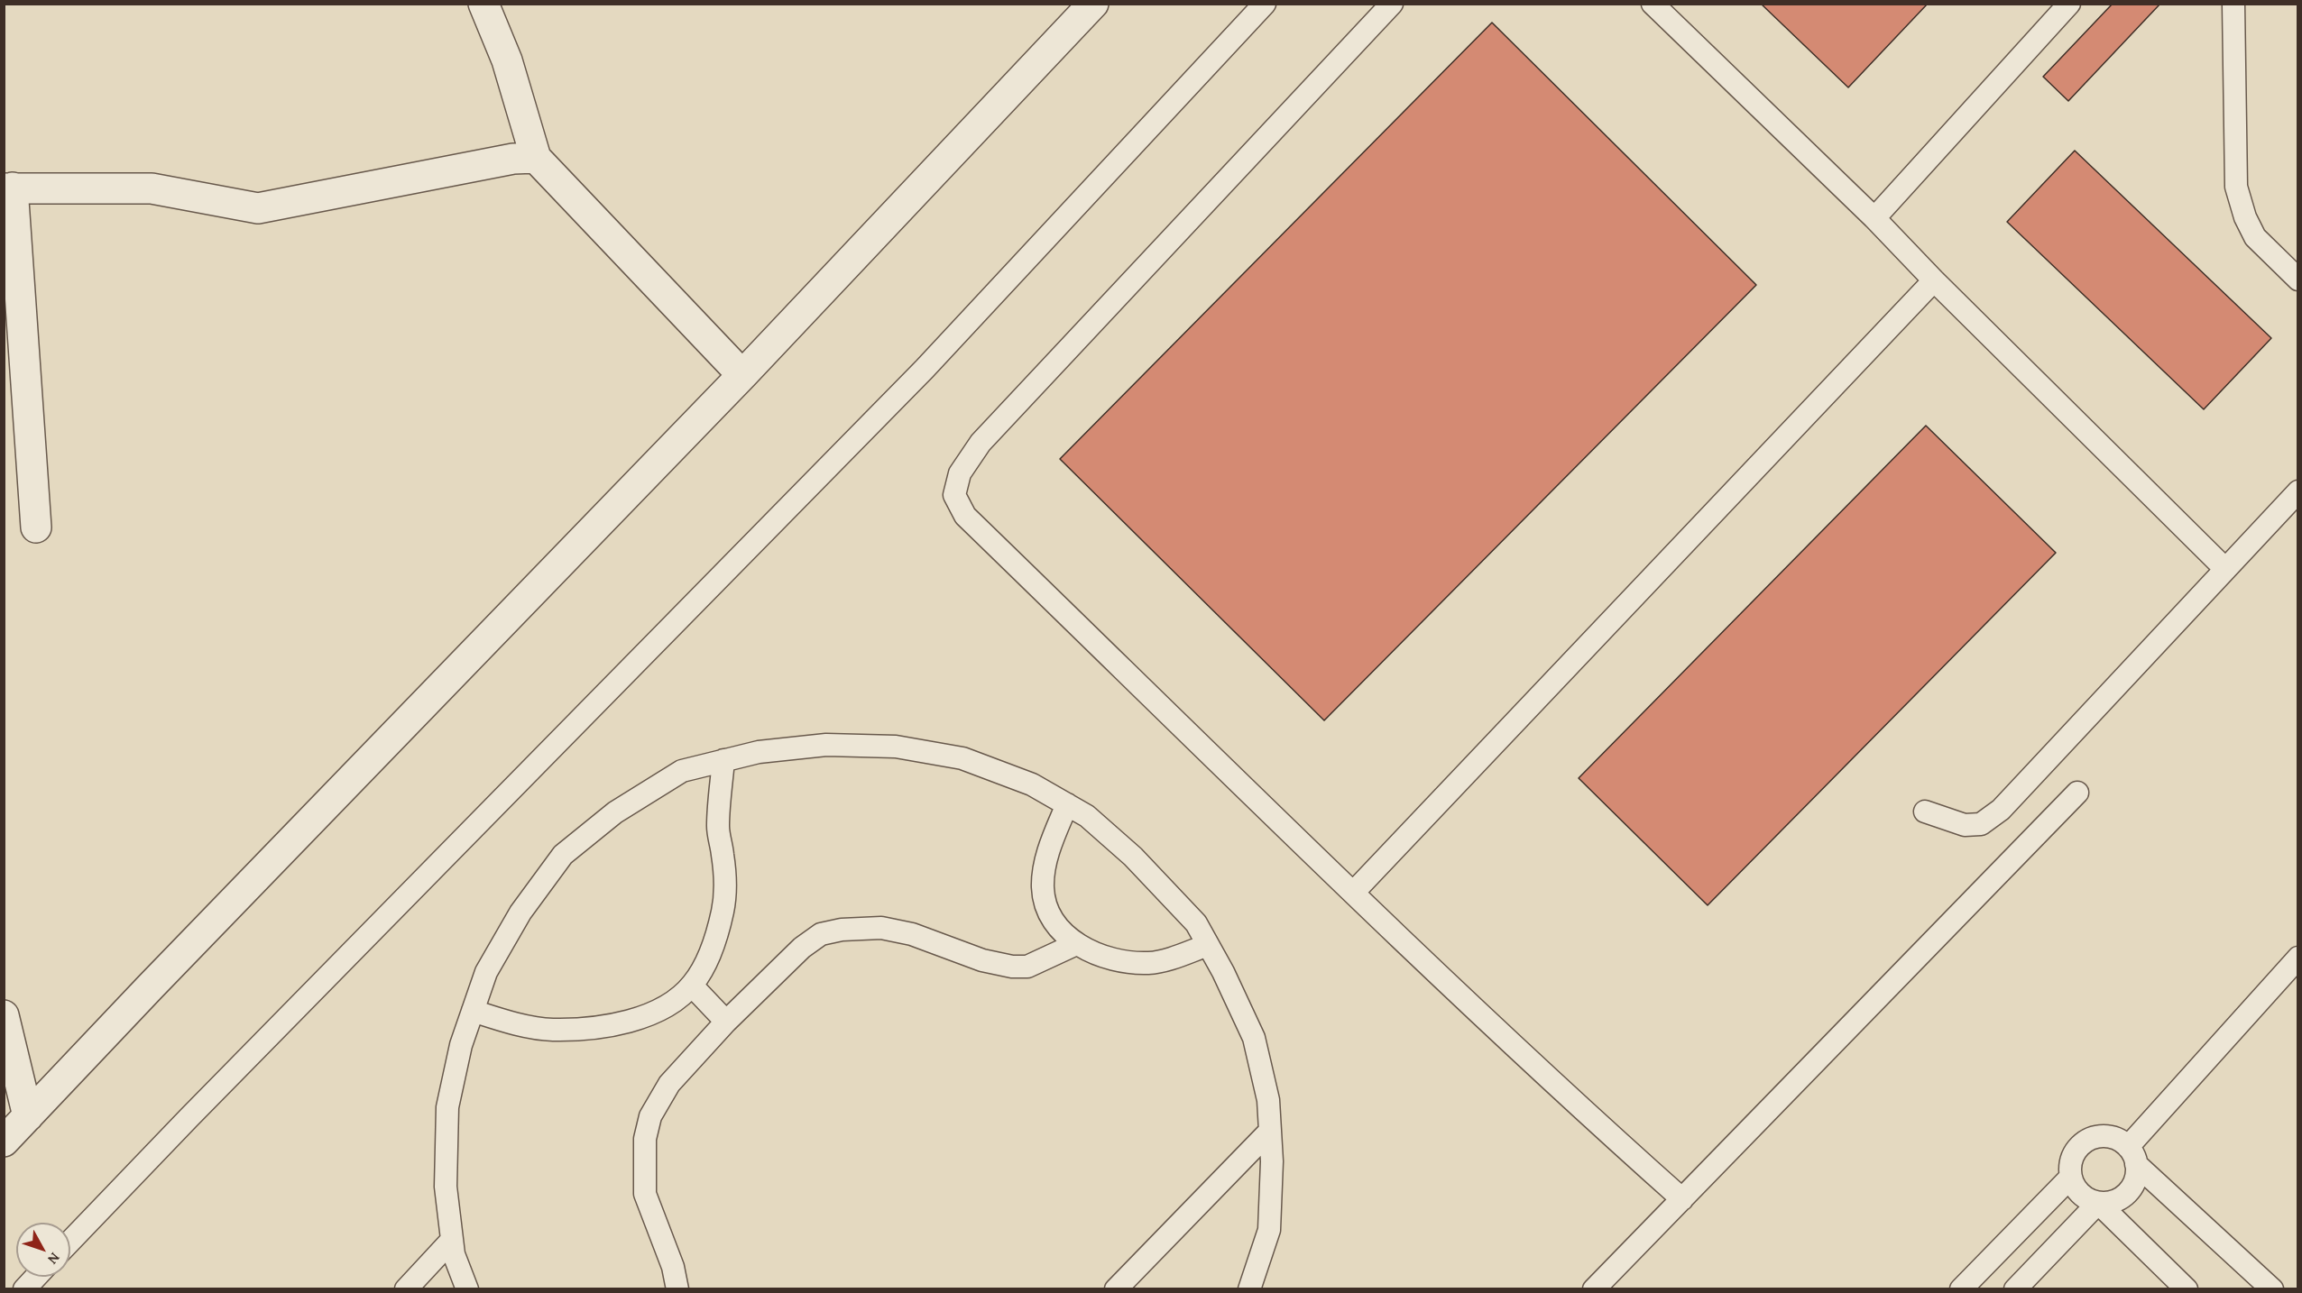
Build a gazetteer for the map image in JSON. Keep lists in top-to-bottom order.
{
  "north": "bottom right"
}
